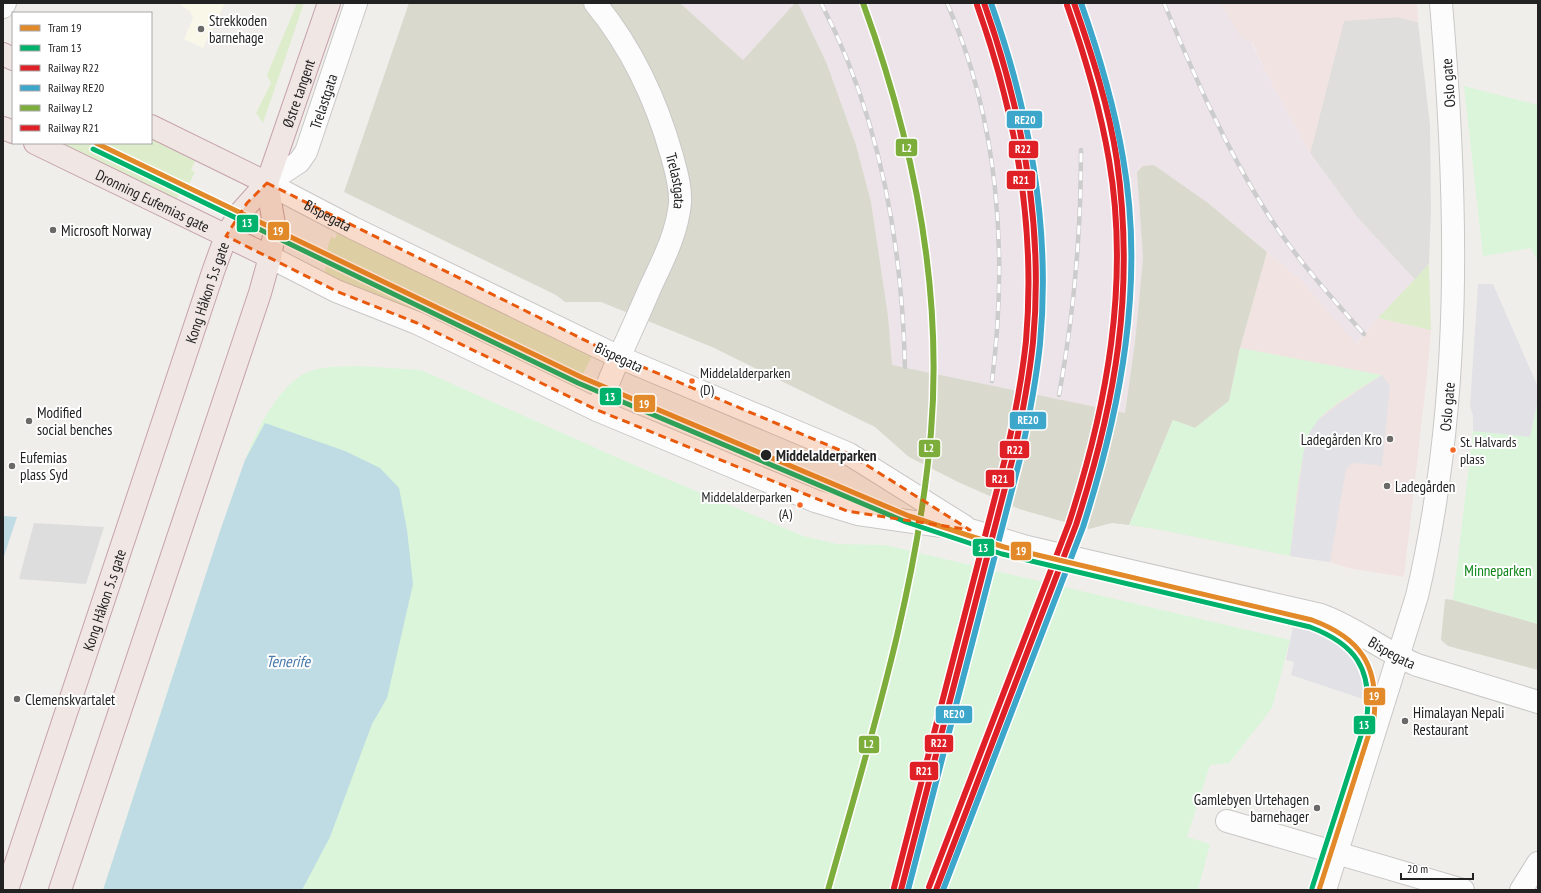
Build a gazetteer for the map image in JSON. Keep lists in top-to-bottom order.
{
  "streets": {
    "highway": ["Østre tangent", "Dronning Eufemias gate", "Kong Håkon 5.s gate"],
    "street": ["Oslo gate", "Trelastgata", "Bispegata"]
  },
  "crossings": [
    ["Oslo gate", "Bispegata"],
    ["Østre tangent", "Trelastgata"],
    ["Østre tangent", "Bispegata"],
    ["Østre tangent", "Kong Håkon 5.s gate"],
    ["Trelastgata", "Bispegata"],
    ["Trelastgata", "Kong Håkon 5.s gate"],
    ["Dronning Eufemias gate", "Bispegata"],
    ["Dronning Eufemias gate", "Kong Håkon 5.s gate"],
    ["Bispegata", "Kong Håkon 5.s gate"]
  ],
  "water": ["Tenerife"],
  "parks": ["Minneparken"],
  "places": [
    "Strekkoden barnehage",
    "Microsoft Norway",
    "Middelalderparken (D)",
    "Modified social benches",
    "Ladegården Kro",
    "St. Halvards plass",
    "Middelalderparken",
    "Eufemias plass Syd",
    "Ladegården",
    "Middelalderparken (A)",
    "Clemenskvartalet",
    "Himalayan Nepali Restaurant",
    "Gamlebyen Urtehagen barnehager"
  ],
  "lines": [
    "rail line R22",
    "rail line RE20",
    "rail line L2",
    "rail line R21",
    "tram line 19",
    "tram line 13"
  ],
  "legend": [
    "Tram 19",
    "Tram 13",
    "Railway R22",
    "Railway RE20",
    "Railway L2",
    "Railway R21"
  ],
  "scale_bar": "20 m"
}
